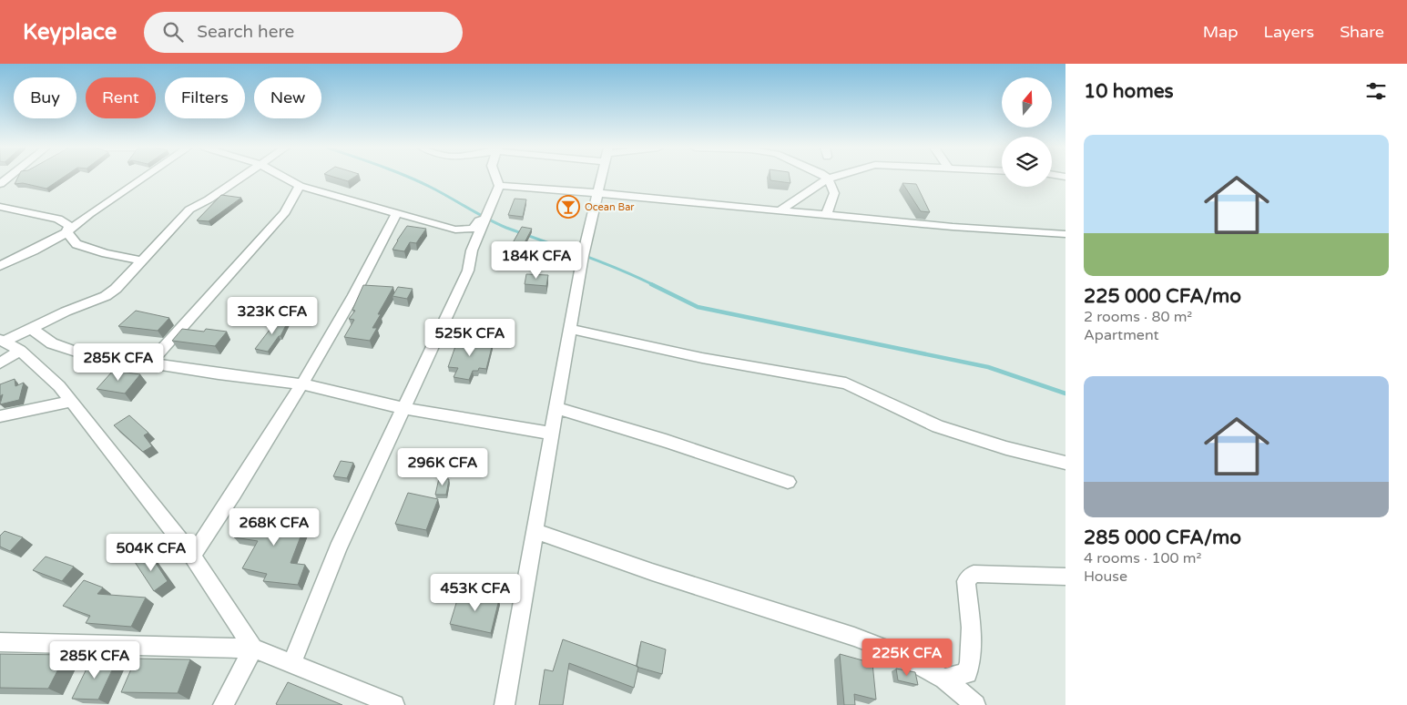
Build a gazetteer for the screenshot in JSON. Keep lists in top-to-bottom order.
{
  "places": {
    "bar": ["Ocean Bar"]
  },
  "north": "top",
  "page": {
    "header": "Keyplace",
    "search": "Search here",
    "nav": ["Map", "Layers", "Share"],
    "heading": "10 homes",
    "chip": [
      "Buy",
      "Rent",
      "Filters",
      "New"
    ],
    "list": [
      {
        "name": "225 000 CFA/mo",
        "note": "2 rooms · 80 m² · Apartment"
      },
      {
        "name": "285 000 CFA/mo",
        "note": "4 rooms · 100 m² · House"
      }
    ],
    "price": [
      "184K CFA",
      "323K CFA",
      "525K CFA",
      "285K CFA",
      "296K CFA",
      "268K CFA",
      "504K CFA",
      "453K CFA",
      "225K CFA",
      "285K CFA"
    ]
  }
}
